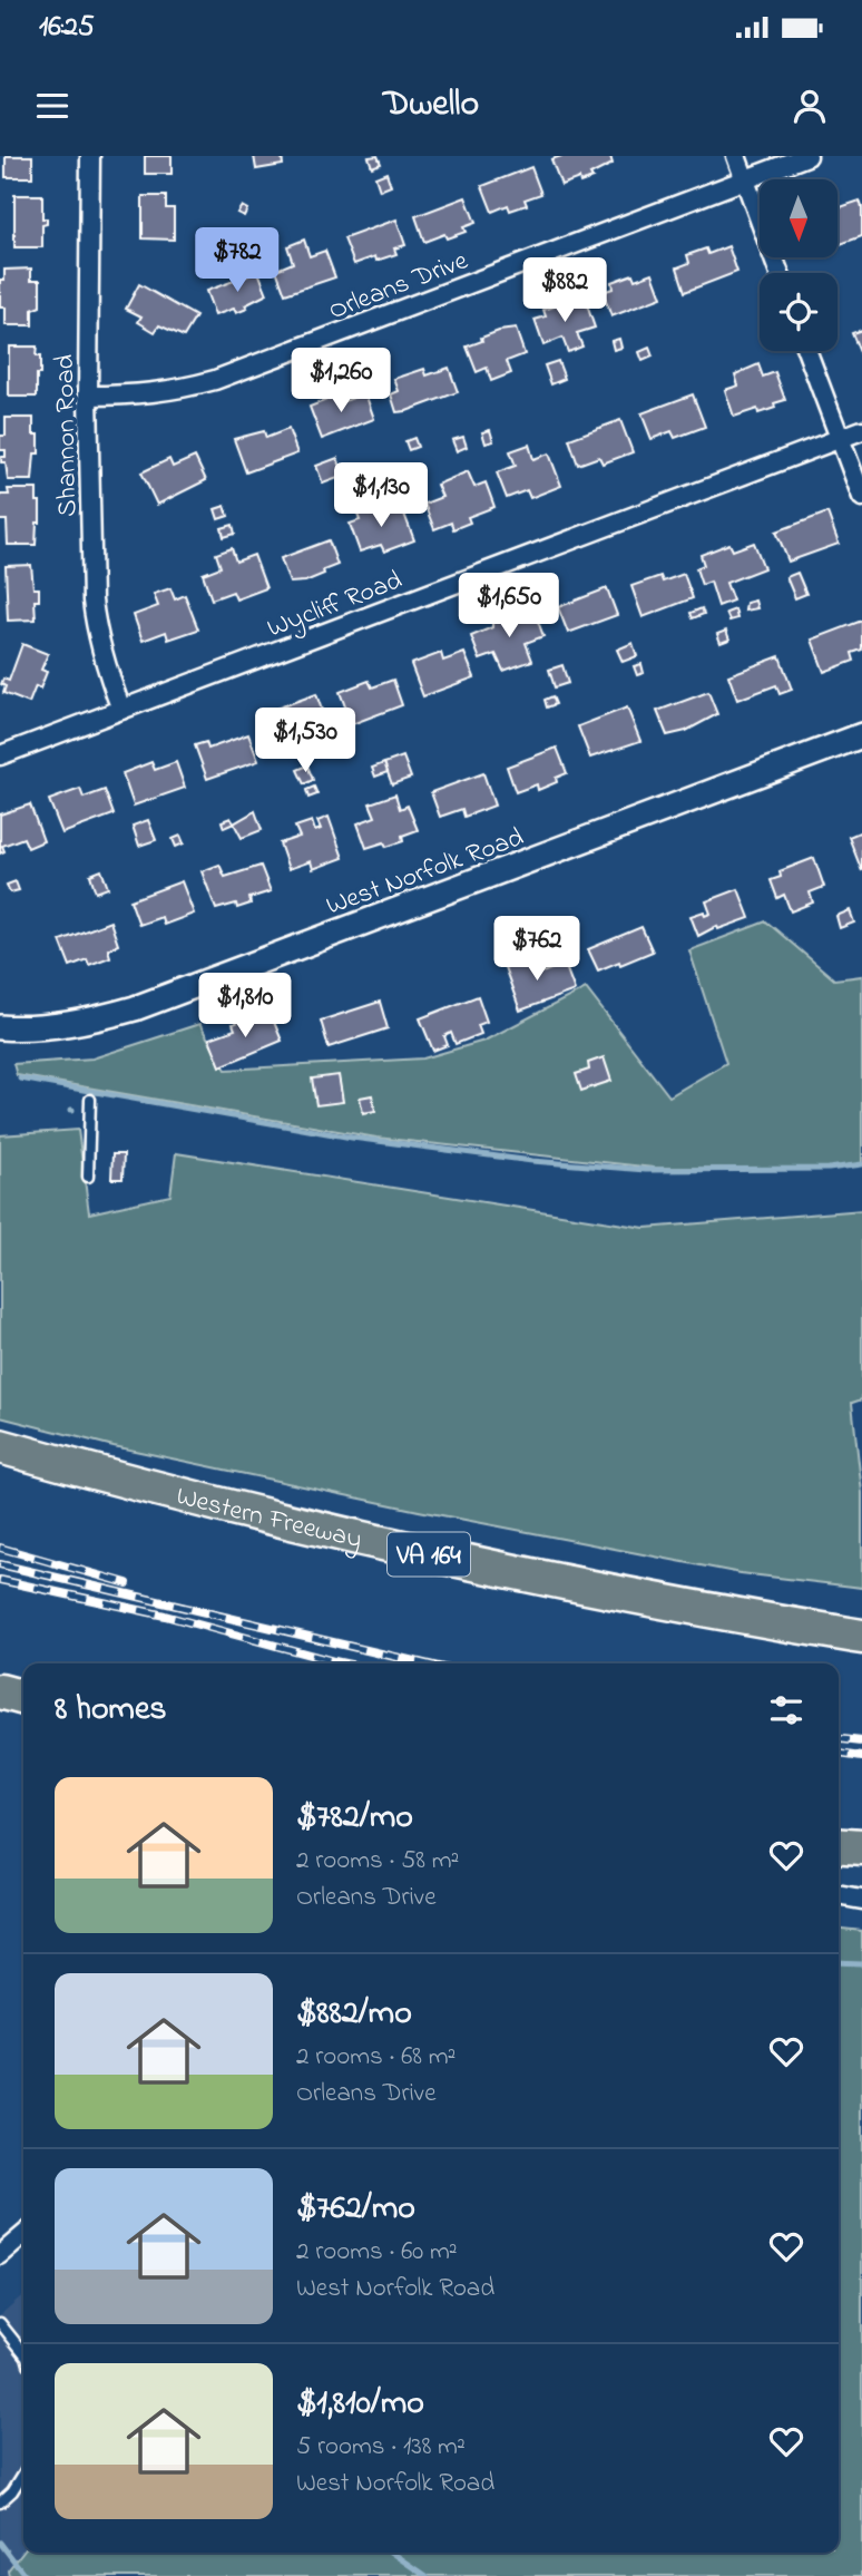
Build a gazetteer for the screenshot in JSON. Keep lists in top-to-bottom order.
{
  "streets": {
    "highway": ["Western Freeway", "VA 164"],
    "street": [
      "Orleans Drive",
      "Shannon Road",
      "Wycliff Road",
      "West Norfolk Road"
    ]
  },
  "crossings": [
    ["Orleans Drive", "Shannon Road"],
    ["Shannon Road", "Wycliff Road"]
  ],
  "north": "bottom",
  "page": {
    "status": "16:25",
    "header": "Dwello",
    "price": [
      "$782",
      "$882",
      "$1,260",
      "$1,130",
      "$1,650",
      "$1,530",
      "$762",
      "$1,810"
    ],
    "heading": "8 homes",
    "list": [
      {
        "name": "$782/mo",
        "note": "2 rooms · 58 m² · Orleans Drive"
      },
      {
        "name": "$882/mo",
        "note": "2 rooms · 68 m² · Orleans Drive"
      },
      {
        "name": "$762/mo",
        "note": "2 rooms · 60 m² · West Norfolk Road"
      },
      {
        "name": "$1,810/mo",
        "note": "5 rooms · 138 m² · West Norfolk Road"
      }
    ]
  }
}
